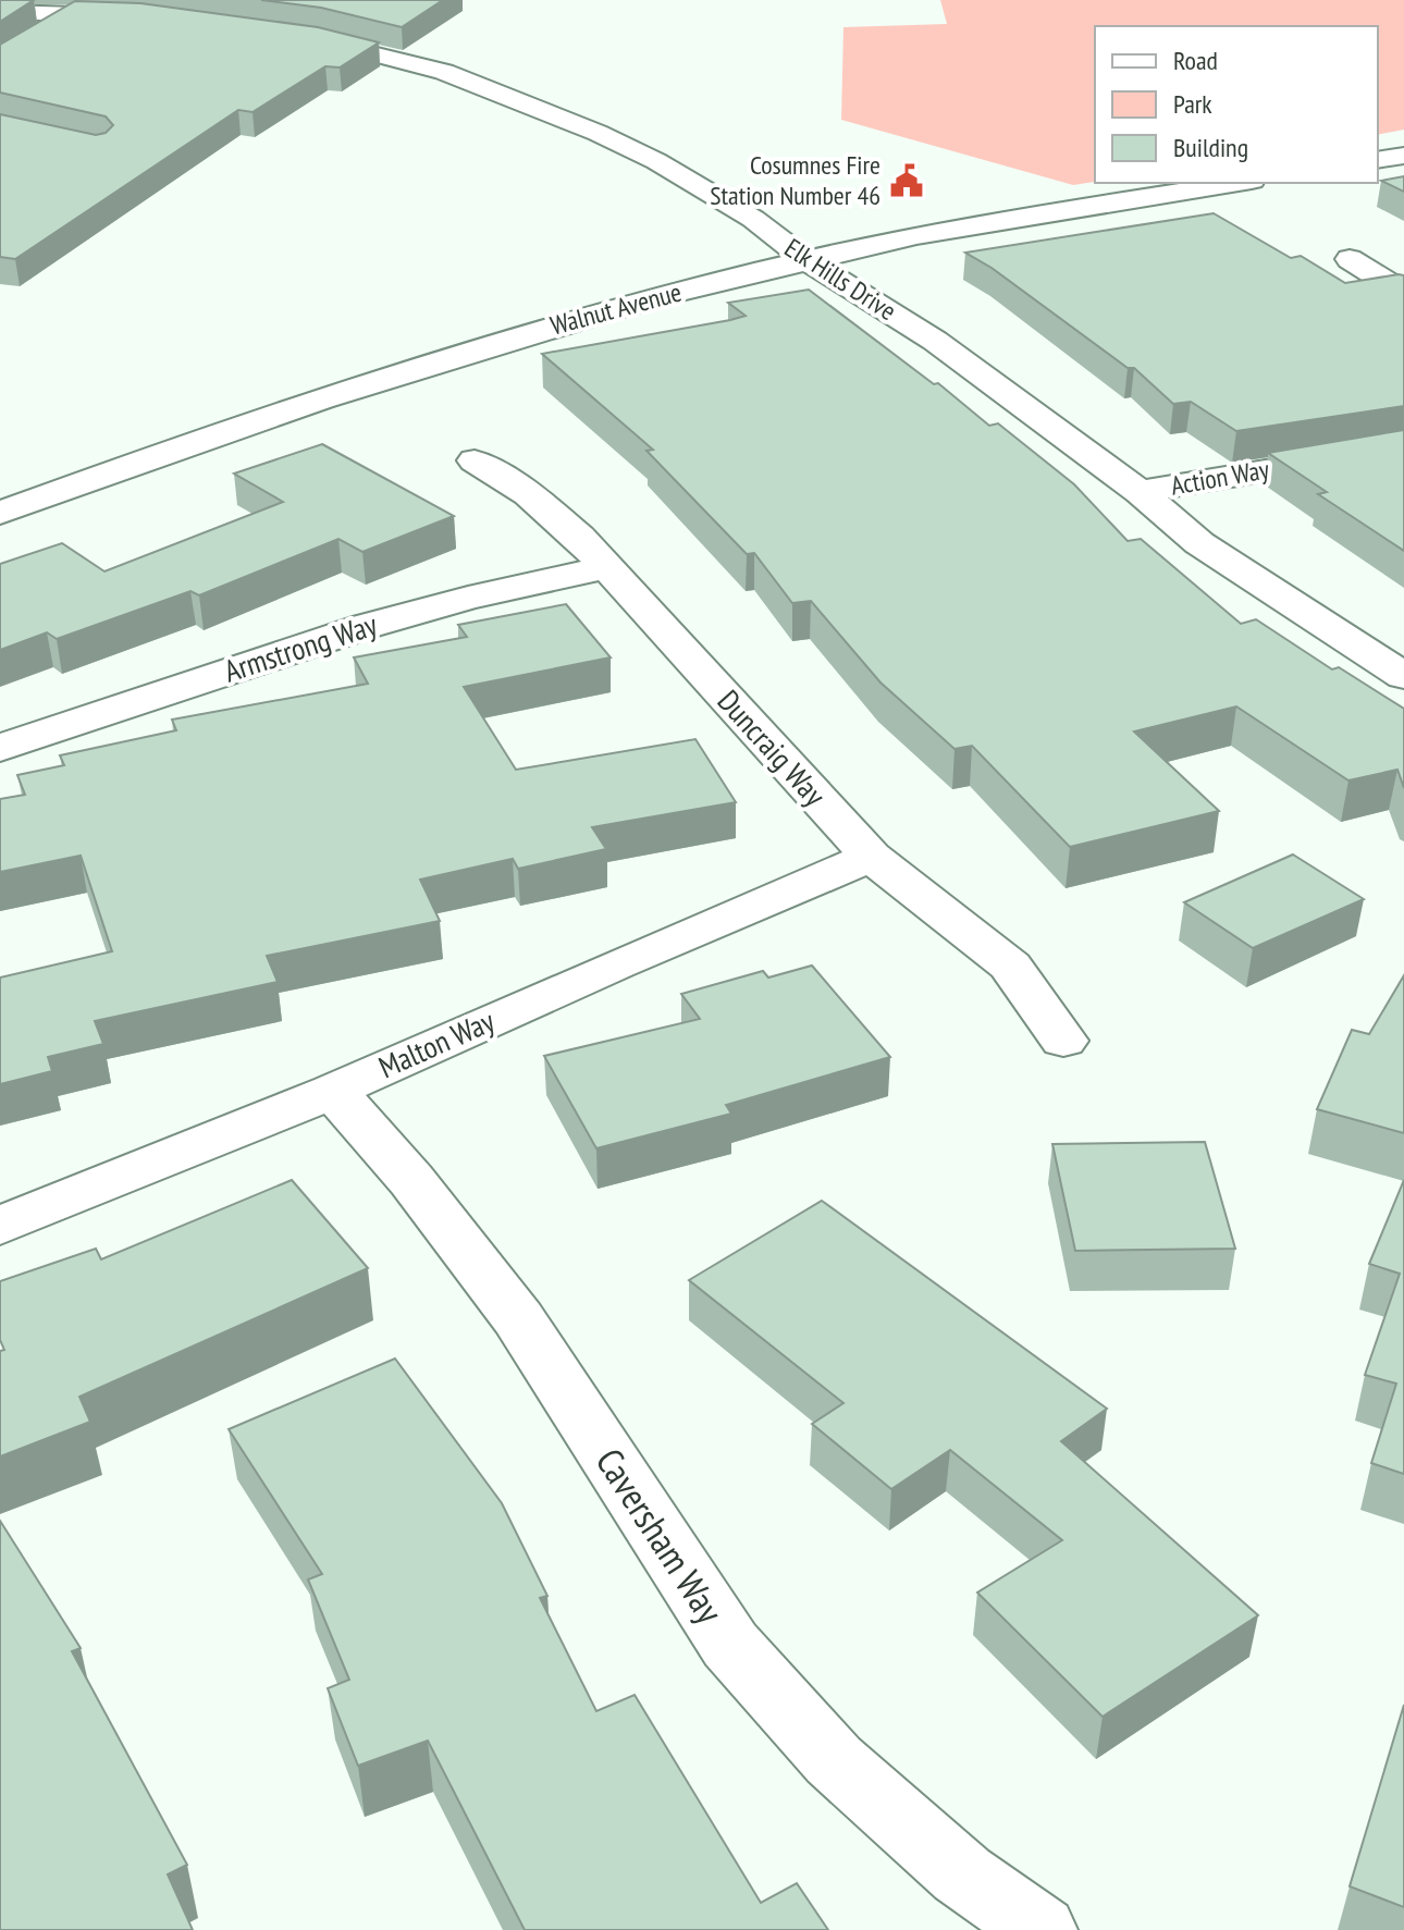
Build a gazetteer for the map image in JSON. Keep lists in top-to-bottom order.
{
  "streets": {
    "street": [
      "Elk Hills Drive",
      "Walnut Avenue",
      "Action Way",
      "Armstrong Way",
      "Duncraig Way",
      "Malton Way",
      "Caversham Way"
    ]
  },
  "crossings": [
    ["Elk Hills Drive", "Walnut Avenue"],
    ["Elk Hills Drive", "Action Way"],
    ["Armstrong Way", "Duncraig Way"],
    ["Duncraig Way", "Malton Way"],
    ["Malton Way", "Caversham Way"]
  ],
  "places": {
    "public building": ["Cosumnes Fire Station Number 46"]
  },
  "legend": ["Road", "Park", "Building"]
}
